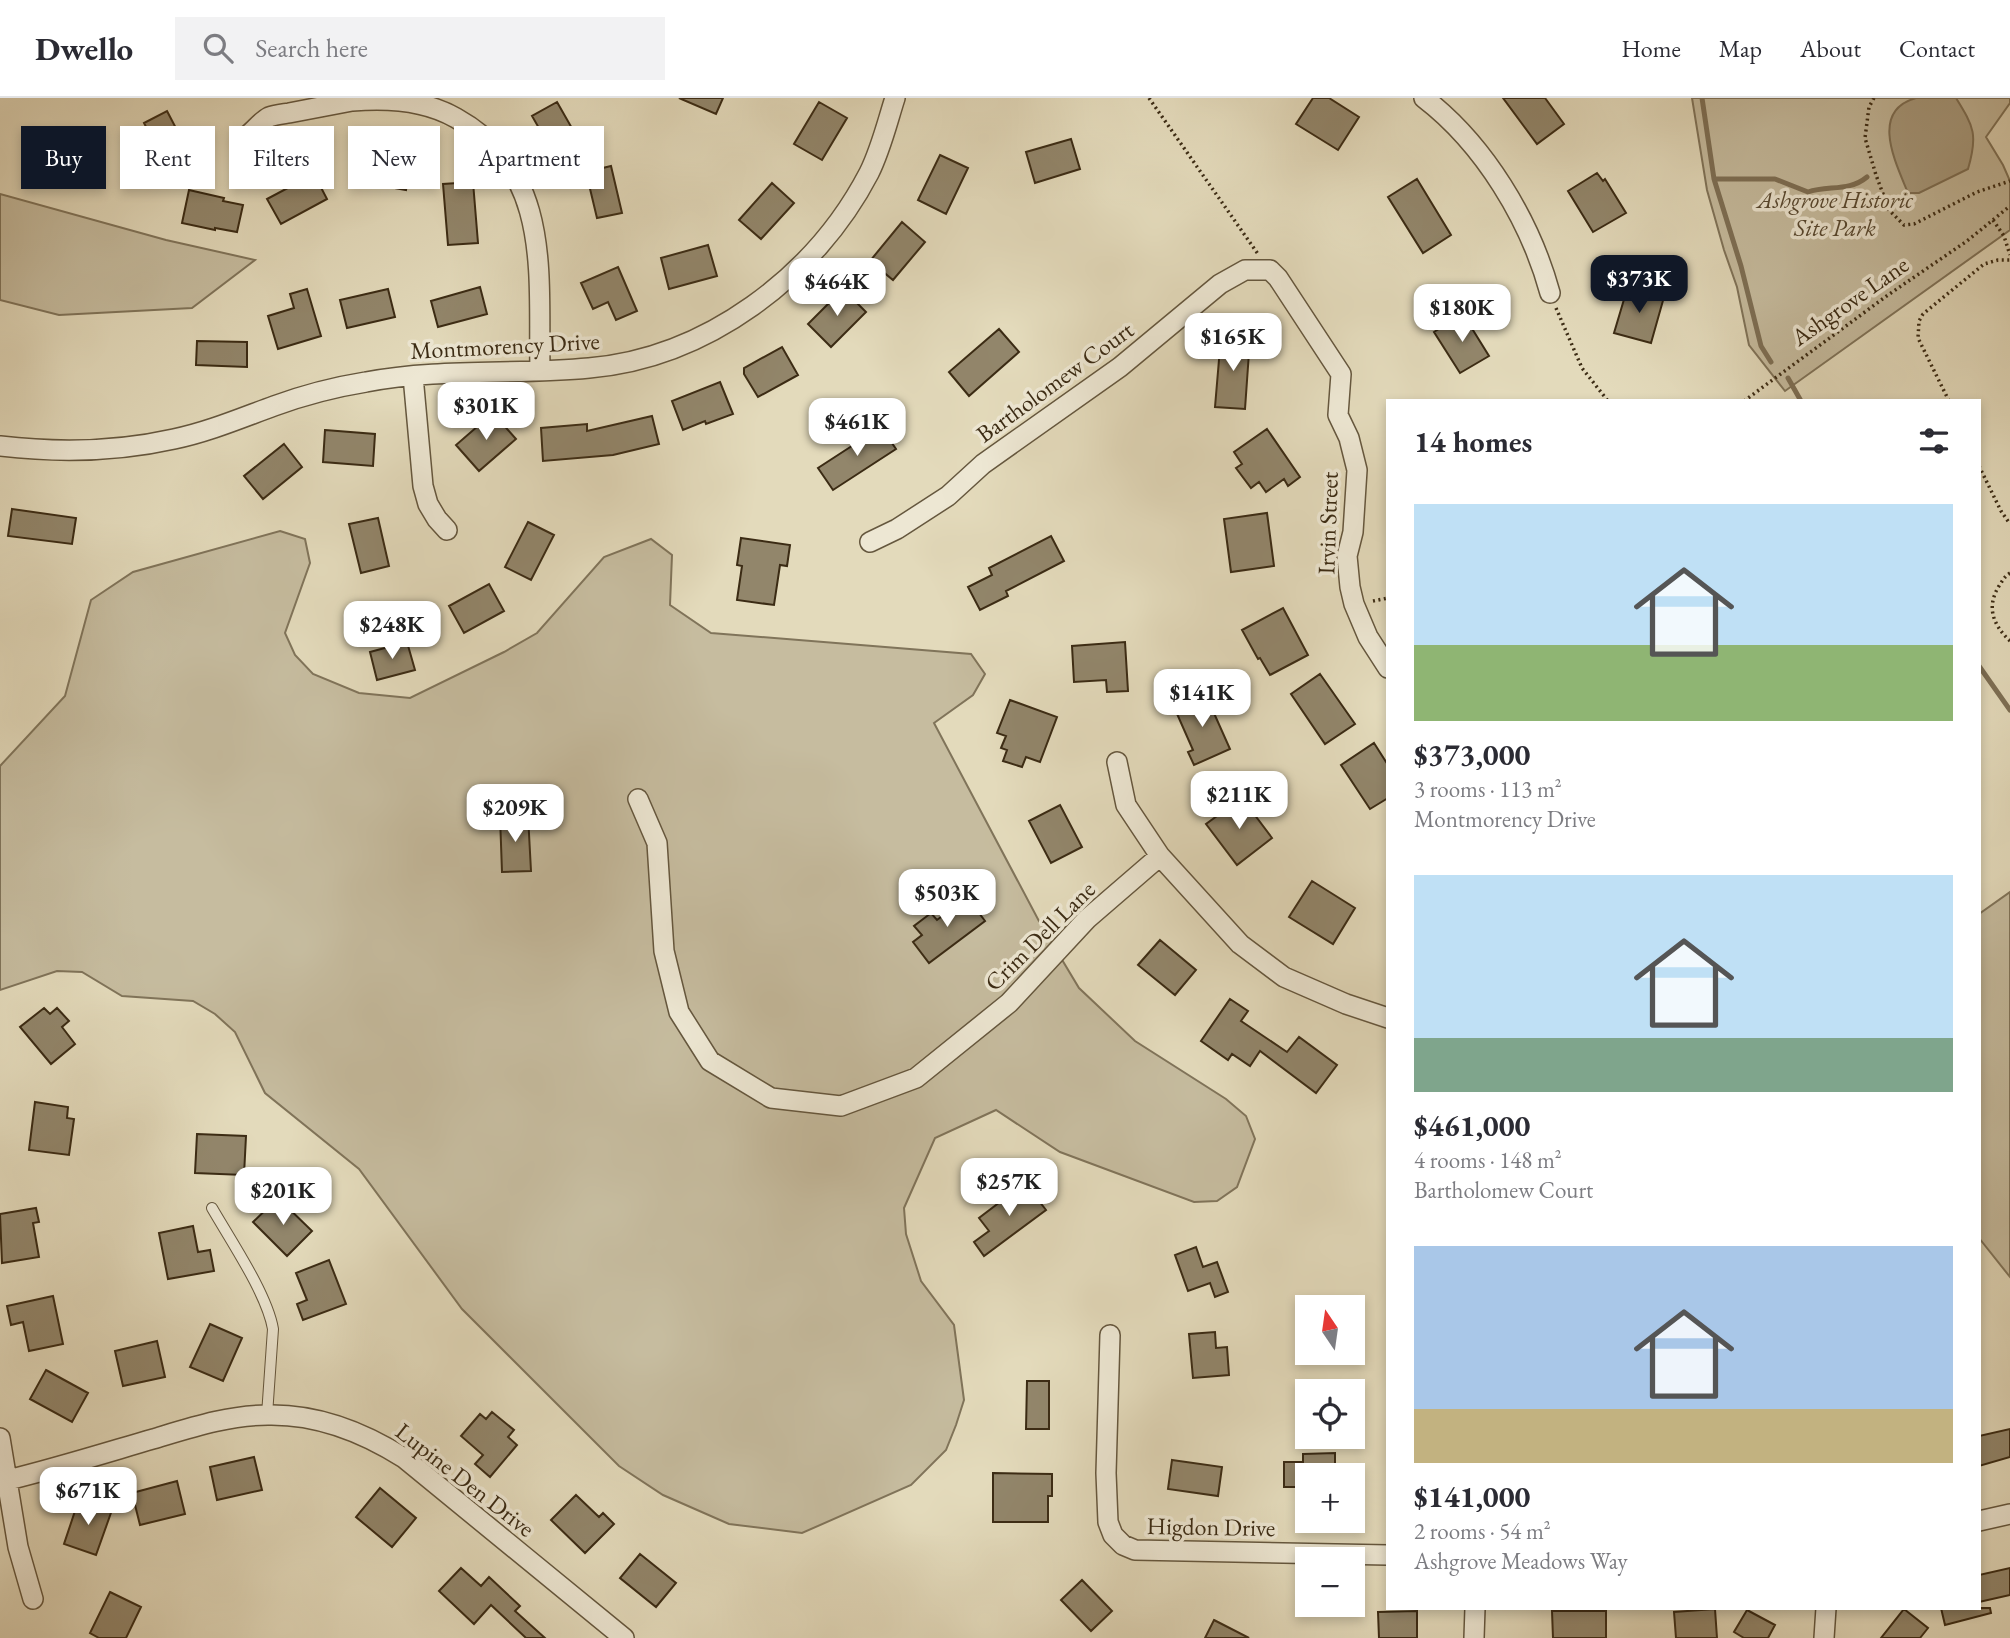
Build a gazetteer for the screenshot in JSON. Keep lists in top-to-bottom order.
{
  "streets": {
    "street": [
      "Montmorency Drive",
      "Bartholomew Court",
      "Irvin Street",
      "Crim Dell Lane",
      "Lupine Den Drive",
      "Higdon Drive"
    ],
    "path": ["Ashgrove Lane"]
  },
  "crossings": [
    ["Bartholomew Court", "Irvin Street"]
  ],
  "parks": ["Ashgrove Historic Site Park"],
  "north": "top",
  "page": {
    "header": "Dwello",
    "search": "Search here",
    "nav": [
      "Home",
      "Map",
      "About",
      "Contact"
    ],
    "chip": [
      "Buy",
      "Rent",
      "Filters",
      "New",
      "Apartment"
    ],
    "price": [
      "$373K",
      "$464K",
      "$180K",
      "$165K",
      "$301K",
      "$461K",
      "$248K",
      "$141K",
      "$211K",
      "$209K",
      "$503K",
      "$257K",
      "$201K",
      "$671K"
    ],
    "heading": "14 homes",
    "list": [
      {
        "name": "$373,000",
        "note": "3 rooms · 113 m² · Montmorency Drive"
      },
      {
        "name": "$461,000",
        "note": "4 rooms · 148 m² · Bartholomew Court"
      },
      {
        "name": "$141,000",
        "note": "2 rooms · 54 m² · Ashgrove Meadows Way"
      }
    ],
    "map_buttons": ["+", "−"]
  }
}
